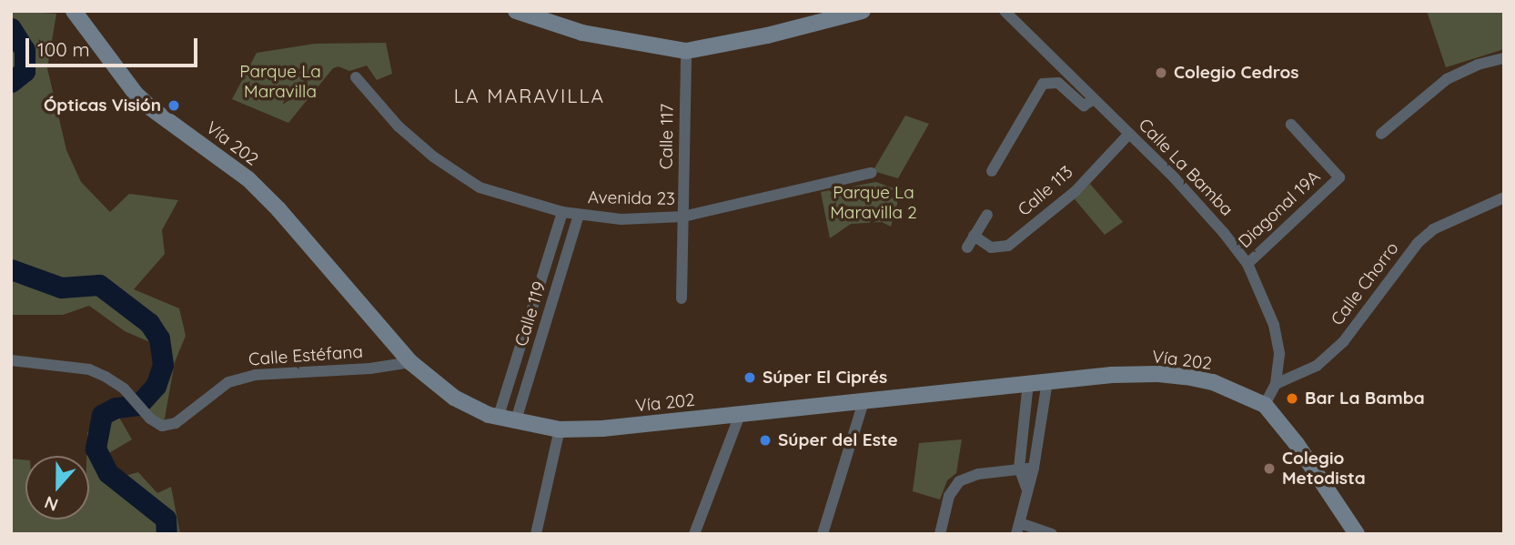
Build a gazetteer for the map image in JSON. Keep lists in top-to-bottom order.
{
  "streets": {
    "main road": ["Vía 202"],
    "street": [
      "Calle 117",
      "Calle La Bamba",
      "Calle 113",
      "Avenida 23",
      "Diagonal 19A",
      "Calle Chorro",
      "Calle 119",
      "Calle Estéfana"
    ]
  },
  "crossings": [
    ["Calle 117", "Avenida 23"],
    ["Vía 202", "Calle 119"],
    ["Vía 202", "Calle Estéfana"],
    ["Calle La Bamba", "Calle 113"],
    ["Calle La Bamba", "Diagonal 19A"],
    ["Calle La Bamba", "Calle Chorro"],
    ["Avenida 23", "Calle 119"]
  ],
  "districts": ["LA MARAVILLA"],
  "parks": ["Parque La Maravilla", "Parque La Maravilla 2"],
  "places": [
    "Colegio Cedros",
    "Ópticas Visión",
    "Súper El Ciprés",
    "Bar La Bamba",
    "Súper del Este",
    "Colegio Metodista"
  ],
  "scale_bar": "100 m",
  "north": "bottom"
}
